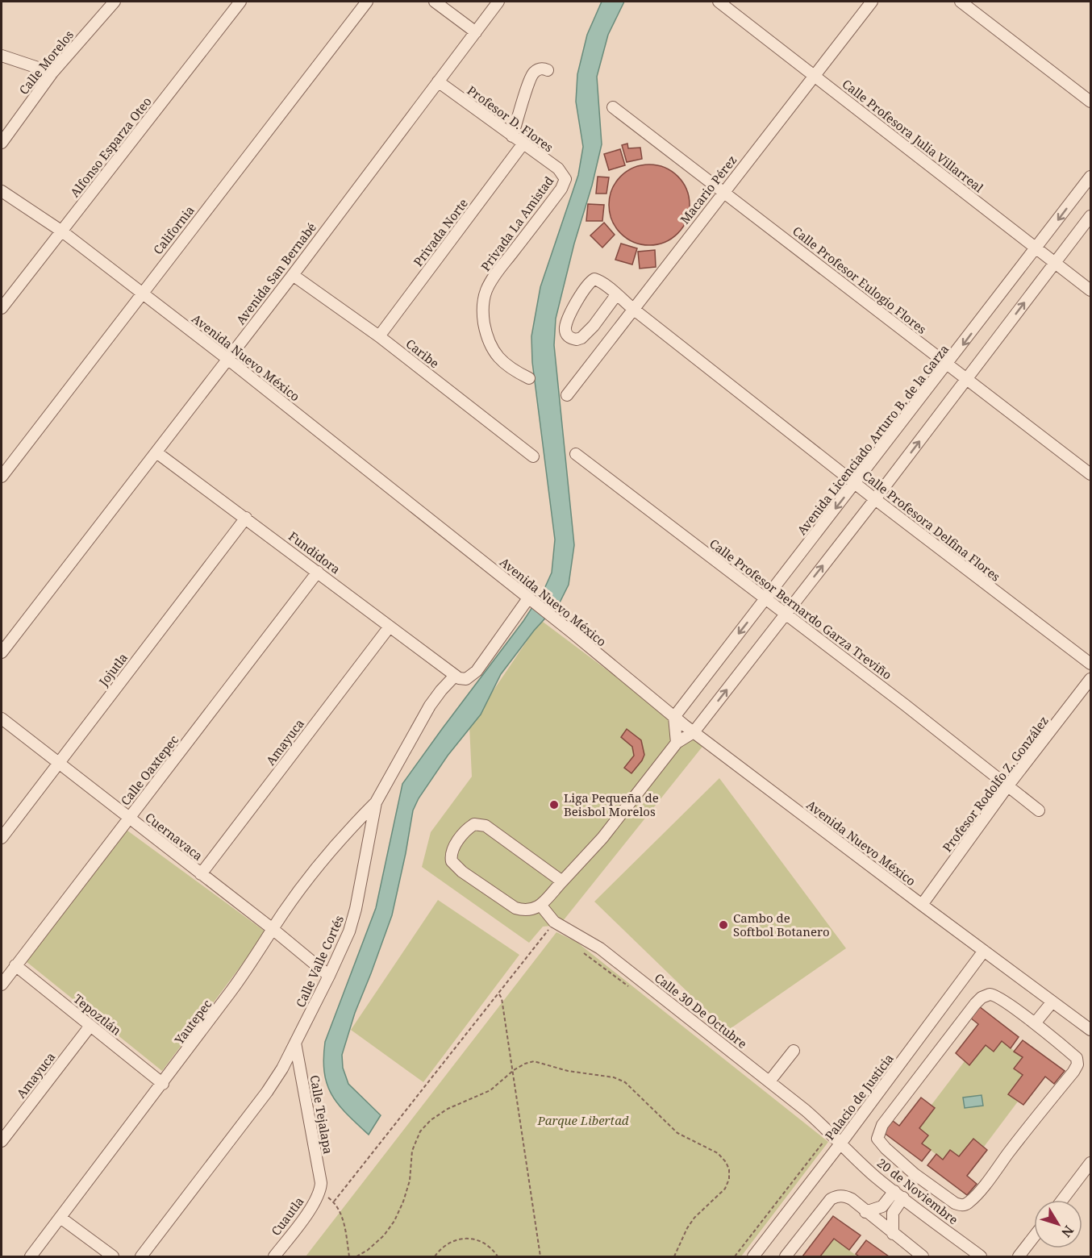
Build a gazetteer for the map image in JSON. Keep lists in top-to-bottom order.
{
  "streets": {
    "street": [
      "Calle Morelos",
      "Profesor D. Flores",
      "Calle Profesora Julia Villarreal",
      "Alfonso Esparza Oteo",
      "Macario Pérez",
      "Privada La Amistad",
      "California",
      "Privada Norte",
      "Avenida San Bernabé",
      "Calle Profesor Eulogio Flores",
      "Caribe",
      "Avenida Nuevo México",
      "Avenida Licenciado Arturo B. de la Garza",
      "Calle Profesora Delfina Flores",
      "Fundidora",
      "Calle Profesor Bernardo Garza Treviño",
      "Jojutla",
      "Amayuca",
      "Calle Oaxtepec",
      "Profesor Rodolfo Z. González",
      "Cuernavaca",
      "Calle Valle Cortés",
      "Calle 30 De Octubre",
      "Tepoztlán",
      "Yautepec",
      "Palacio de Justicia",
      "Calle Tejalapa",
      "20 de Noviembre",
      "Cuautla"
    ]
  },
  "crossings": [
    ["Profesor D. Flores", "Privada La Amistad"],
    ["Profesor D. Flores", "Privada Norte"],
    ["Profesor D. Flores", "Avenida San Bernabé"],
    ["Calle Profesora Julia Villarreal", "Macario Pérez"],
    ["Calle Profesora Julia Villarreal", "Avenida Licenciado Arturo B. de la Garza"],
    ["Alfonso Esparza Oteo", "Avenida Nuevo México"],
    ["Macario Pérez", "Calle Profesor Eulogio Flores"],
    ["Macario Pérez", "Calle Profesora Delfina Flores"],
    ["California", "Avenida Nuevo México"],
    ["Privada Norte", "Caribe"],
    ["Avenida San Bernabé", "Caribe"],
    ["Avenida San Bernabé", "Avenida Nuevo México"],
    ["Avenida San Bernabé", "Fundidora"],
    ["Calle Profesor Eulogio Flores", "Avenida Licenciado Arturo B. de la Garza"],
    ["Avenida Nuevo México", "Avenida Licenciado Arturo B. de la Garza"],
    ["Avenida Nuevo México", "Profesor Rodolfo Z. González"],
    ["Avenida Nuevo México", "Palacio de Justicia"],
    ["Avenida Licenciado Arturo B. de la Garza", "Calle Profesora Delfina Flores"],
    ["Avenida Licenciado Arturo B. de la Garza", "Calle Profesor Bernardo Garza Treviño"],
    ["Fundidora", "Jojutla"],
    ["Fundidora", "Amayuca"],
    ["Fundidora", "Calle Oaxtepec"],
    ["Fundidora", "Calle Valle Cortés"],
    ["Calle Profesor Bernardo Garza Treviño", "Profesor Rodolfo Z. González"],
    ["Jojutla", "Cuernavaca"],
    ["Amayuca", "Cuernavaca"],
    ["Amayuca", "Tepoztlán"],
    ["Calle Oaxtepec", "Cuernavaca"],
    ["Calle Oaxtepec", "Tepoztlán"],
    ["Cuernavaca", "Calle Valle Cortés"],
    ["Cuernavaca", "Yautepec"],
    ["Calle Valle Cortés", "Yautepec"],
    ["Calle Valle Cortés", "Calle Tejalapa"],
    ["Calle 30 De Octubre", "Palacio de Justicia"],
    ["Calle 30 De Octubre", "20 de Noviembre"],
    ["Tepoztlán", "Yautepec"],
    ["Palacio de Justicia", "20 de Noviembre"],
    ["Calle Tejalapa", "Cuautla"]
  ],
  "parks": ["Parque Libertad"],
  "places": ["Liga Pequeña de Beisbol Morelos", "Cambo de Softbol Botanero"],
  "north": "bottom right"
}
